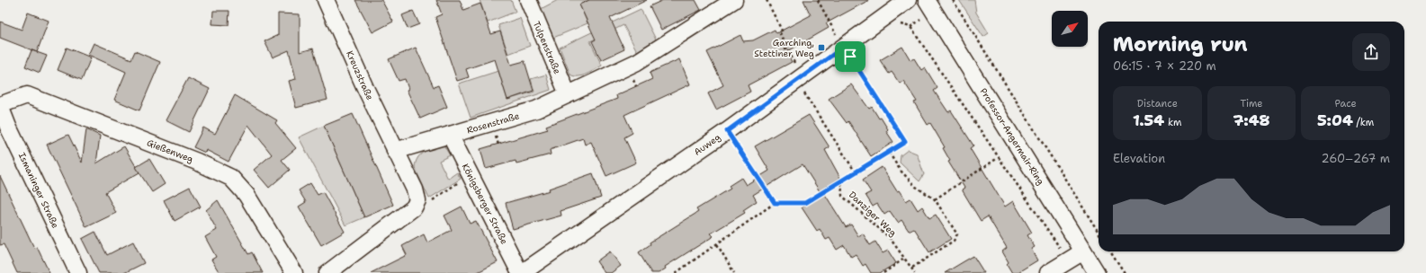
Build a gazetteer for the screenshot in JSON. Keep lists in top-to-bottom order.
{
  "streets": {
    "street": [
      "Tulpenstraße",
      "Kreuzstraße",
      "Rosenstraße",
      "Professor-Angermair-Ring",
      "Auweg",
      "Gießenweg",
      "Ismaninger Straße",
      "Königsberger Straße"
    ],
    "path": ["Danziger Weg"]
  },
  "crossings": [
    ["Tulpenstraße", "Rosenstraße"],
    ["Kreuzstraße", "Rosenstraße"],
    ["Rosenstraße", "Königsberger Straße"],
    ["Auweg", "Königsberger Straße"],
    ["Gießenweg", "Ismaninger Straße"]
  ],
  "places": {
    "transit": ["Garching, Stettiner Weg"]
  },
  "north": "top right",
  "page": {
    "heading": ["Morning run", "06:15 · 7 × 220 m"],
    "stats": [
      ["Distance", "1.54 km"],
      ["Time", "7:48"],
      ["Pace", "5:04 /km"]
    ],
    "chart": ["Elevation", "260–267 m"]
  }
}
